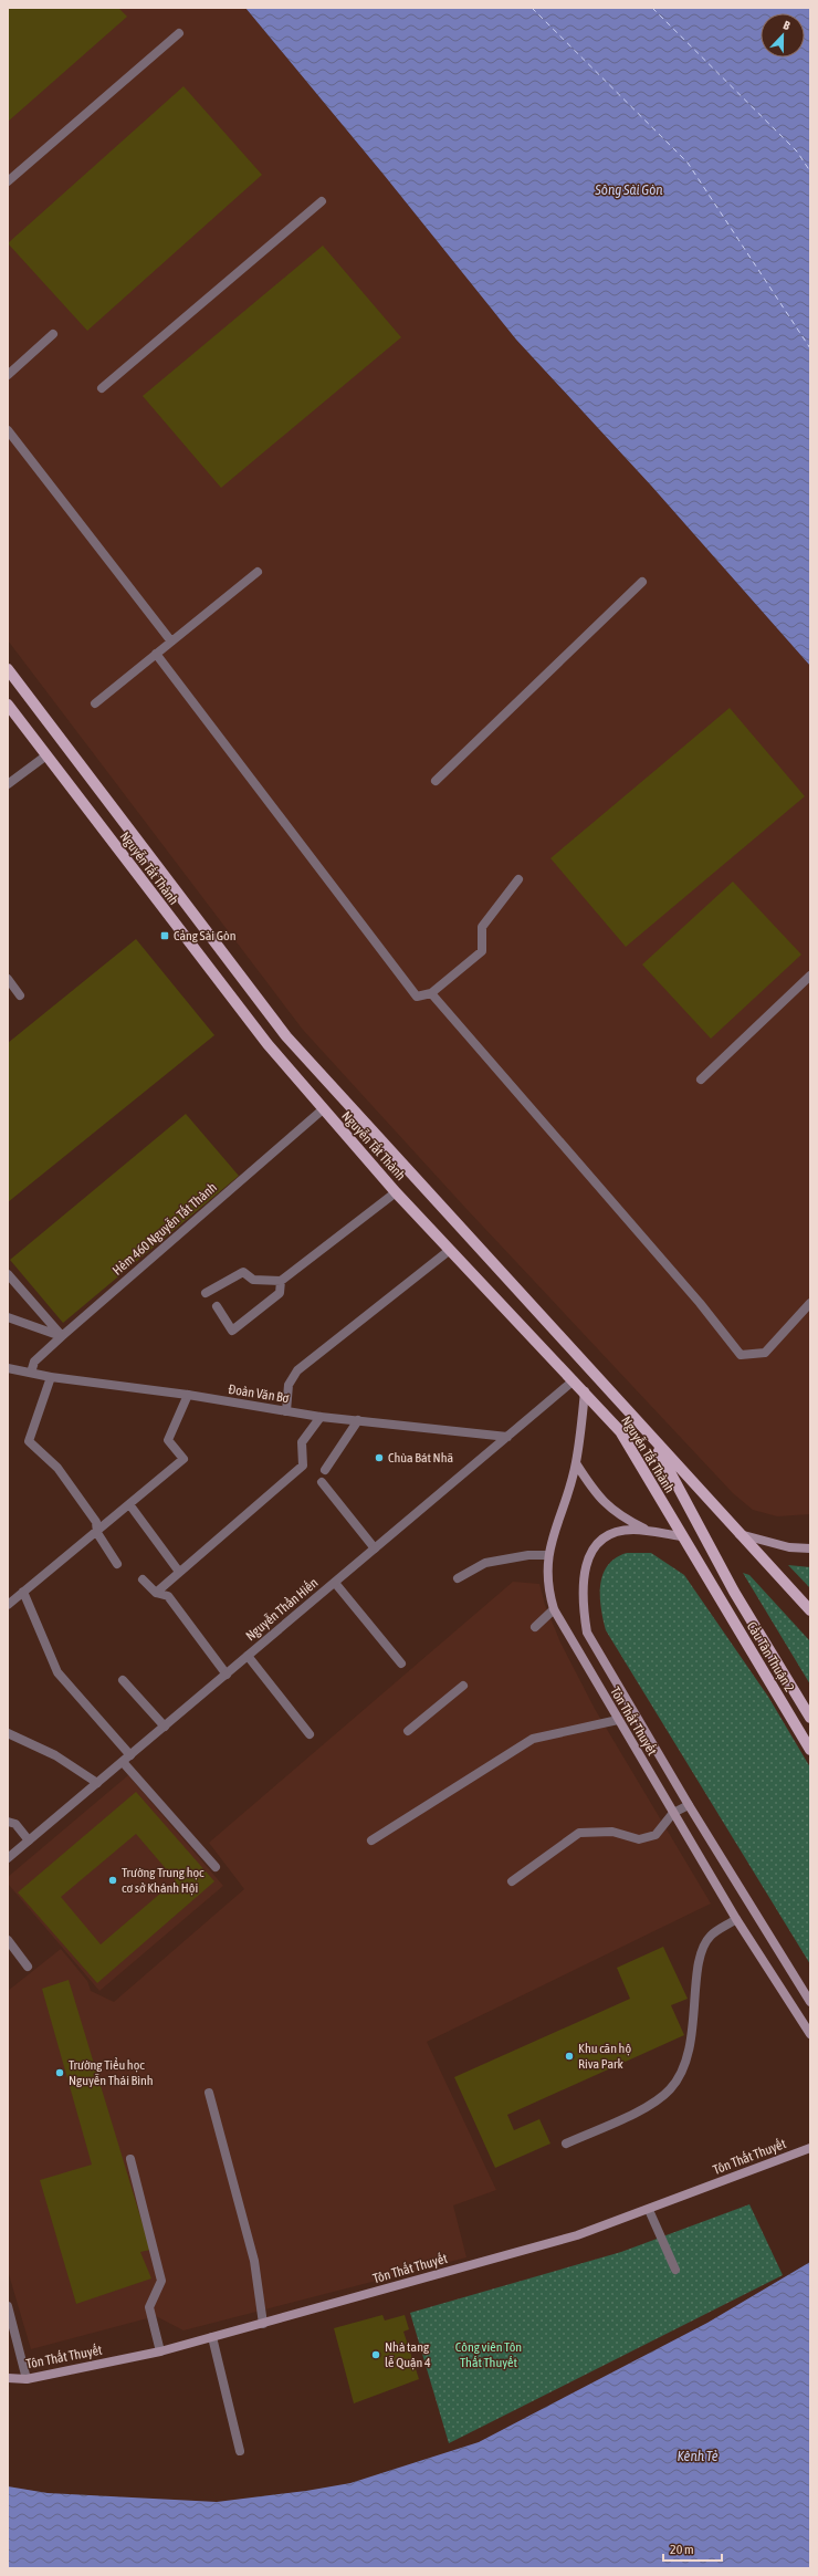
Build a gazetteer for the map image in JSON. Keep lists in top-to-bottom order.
{
  "streets": {
    "main road": ["Nguyễn Tất Thành", "Cầu Tân Thuận 2", "Tôn Thất Thuyết"],
    "street": ["Hẻm 460 Nguyễn Tất Thành", "Đoàn Văn Bơ", "Nguyễn Thần Hiến"]
  },
  "crossings": [
    ["Nguyễn Tất Thành", "Hẻm 460 Nguyễn Tất Thành"],
    ["Nguyễn Tất Thành", "Nguyễn Thần Hiến"],
    ["Nguyễn Tất Thành", "Cầu Tân Thuận 2"],
    ["Nguyễn Tất Thành", "Tôn Thất Thuyết"],
    ["Hẻm 460 Nguyễn Tất Thành", "Đoàn Văn Bơ"],
    ["Đoàn Văn Bơ", "Nguyễn Thần Hiến"]
  ],
  "water": ["Sông Sài Gòn", "Kênh Tẻ"],
  "parks": ["Công viên Tôn Thất Thuyết"],
  "places": {
    "transit": ["Cảng Sài Gòn"],
    "other": [
      "Chùa Bát Nhã",
      "Trường Trung học cơ sở Khánh Hội",
      "Khu căn hộ Riva Park",
      "Trường Tiểu học Nguyễn Thái Bình",
      "Nhà tang lễ Quận 4"
    ]
  },
  "scale_bar": "20 m",
  "north": "top"
}
